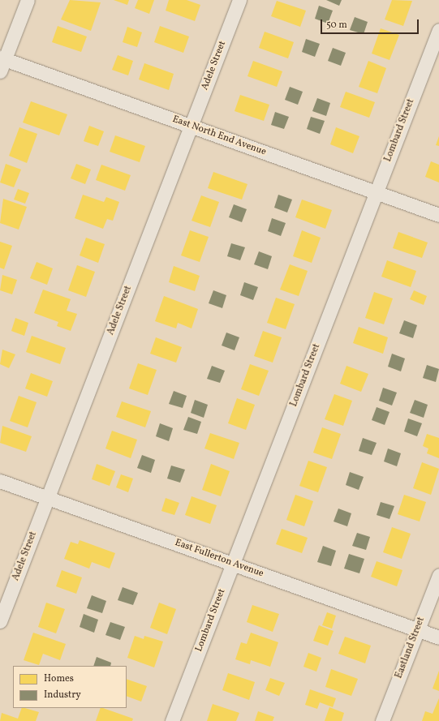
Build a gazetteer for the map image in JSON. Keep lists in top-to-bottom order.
{
  "streets": {
    "street": [
      "Adele Street",
      "Lombard Street",
      "East North End Avenue",
      "East Fullerton Avenue",
      "Eastland Street"
    ]
  },
  "crossings": [
    ["Adele Street", "East North End Avenue"],
    ["Adele Street", "East Fullerton Avenue"],
    ["Lombard Street", "East North End Avenue"],
    ["Lombard Street", "East Fullerton Avenue"],
    ["East Fullerton Avenue", "Eastland Street"]
  ],
  "legend": ["Homes", "Industry"],
  "scale_bar": "50 m"
}
